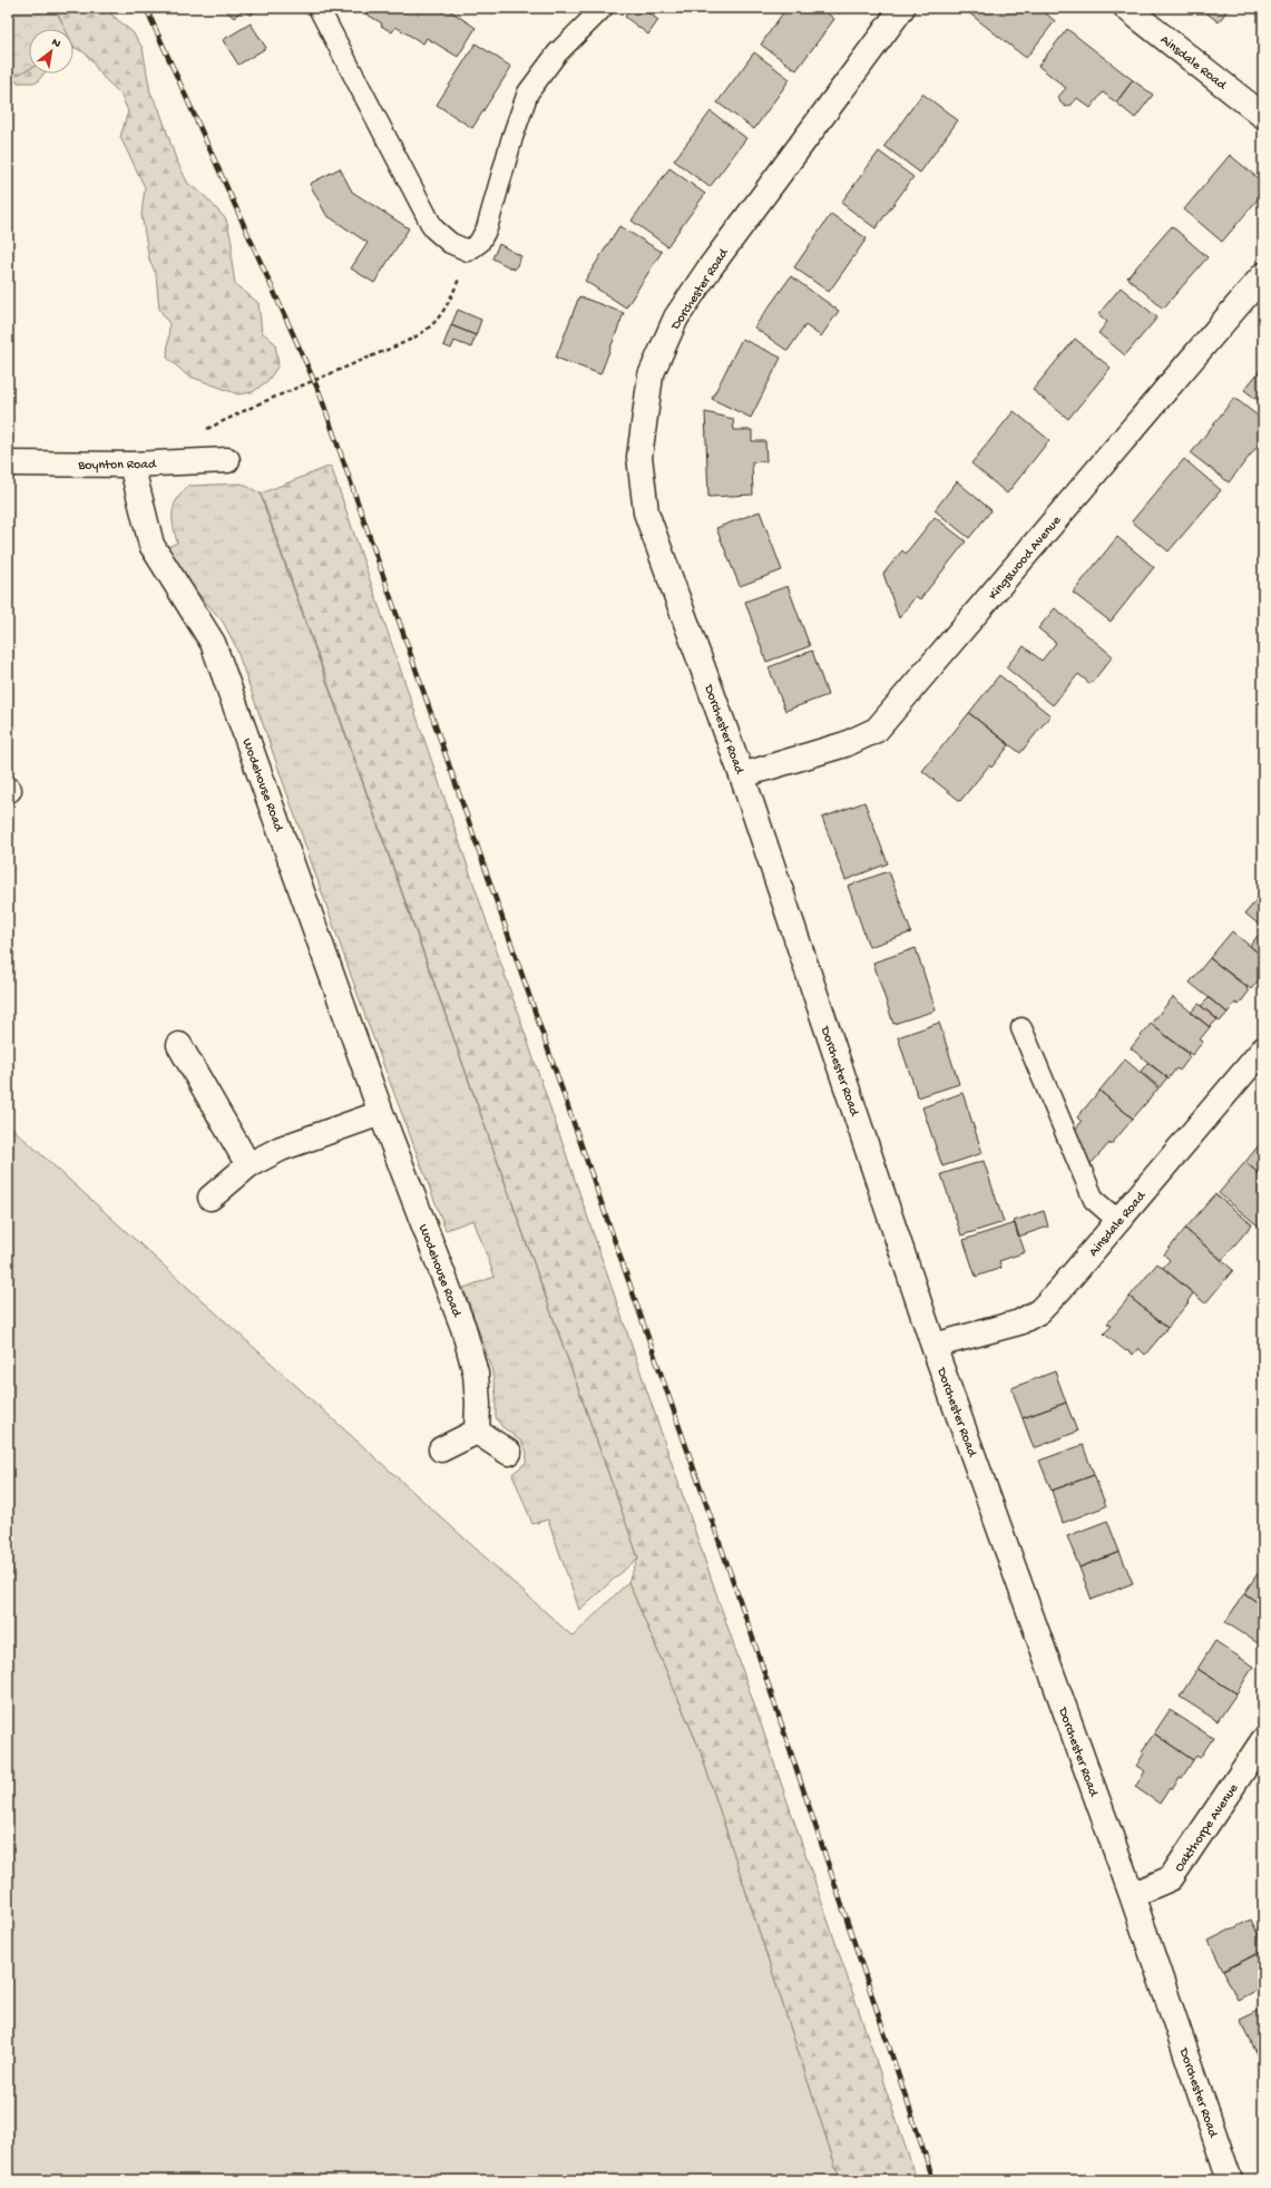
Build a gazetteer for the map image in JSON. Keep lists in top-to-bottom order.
{
  "streets": {
    "street": [
      "Ainsdale Road",
      "Dorchester Road",
      "Boynton Road",
      "Kingswood Avenue",
      "Wodehouse Road",
      "Oakthorpe Avenue"
    ]
  },
  "crossings": [
    ["Ainsdale Road", "Dorchester Road"],
    ["Dorchester Road", "Kingswood Avenue"],
    ["Dorchester Road", "Oakthorpe Avenue"],
    ["Boynton Road", "Wodehouse Road"]
  ],
  "north": "top right"
}
